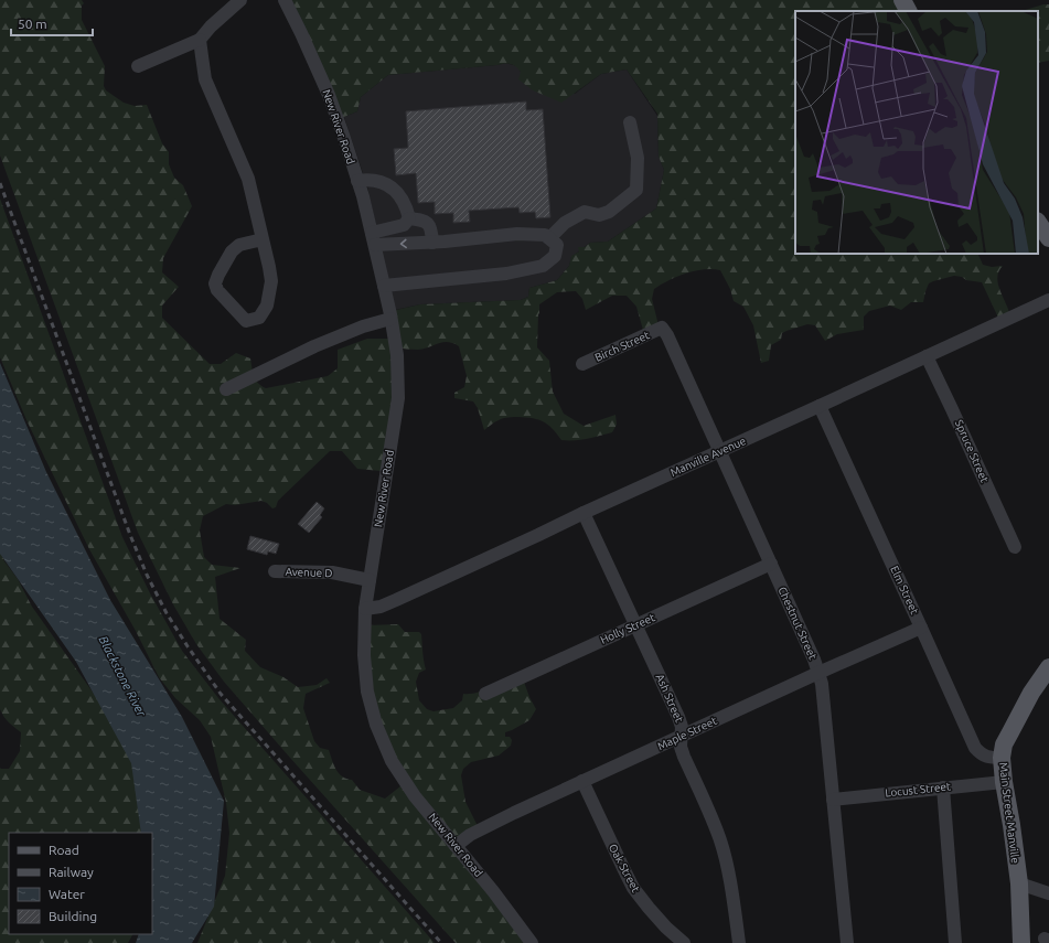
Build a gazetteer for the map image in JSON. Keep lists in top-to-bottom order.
{
  "streets": {
    "main road": ["Main Street Manville"],
    "street": [
      "New River Road",
      "Birch Street",
      "Spruce Street",
      "Manville Avenue",
      "Avenue D",
      "Elm Street",
      "Chestnut Street",
      "Holly Street",
      "Ash Street",
      "Maple Street",
      "Locust Street",
      "Oak Street"
    ]
  },
  "crossings": [
    ["New River Road", "Manville Avenue"],
    ["New River Road", "Avenue D"],
    ["New River Road", "Maple Street"],
    ["Birch Street", "Chestnut Street"],
    ["Spruce Street", "Manville Avenue"],
    ["Manville Avenue", "Elm Street"],
    ["Manville Avenue", "Chestnut Street"],
    ["Manville Avenue", "Ash Street"],
    ["Elm Street", "Maple Street"],
    ["Elm Street", "Main Street Manville"],
    ["Chestnut Street", "Holly Street"],
    ["Chestnut Street", "Maple Street"],
    ["Chestnut Street", "Locust Street"],
    ["Holly Street", "Ash Street"],
    ["Ash Street", "Maple Street"],
    ["Maple Street", "Oak Street"],
    ["Locust Street", "Main Street Manville"]
  ],
  "water": ["Blackstone River"],
  "legend": [
    "Road",
    "Railway",
    "Water",
    "Building"
  ],
  "scale_bar": "50 m"
}
